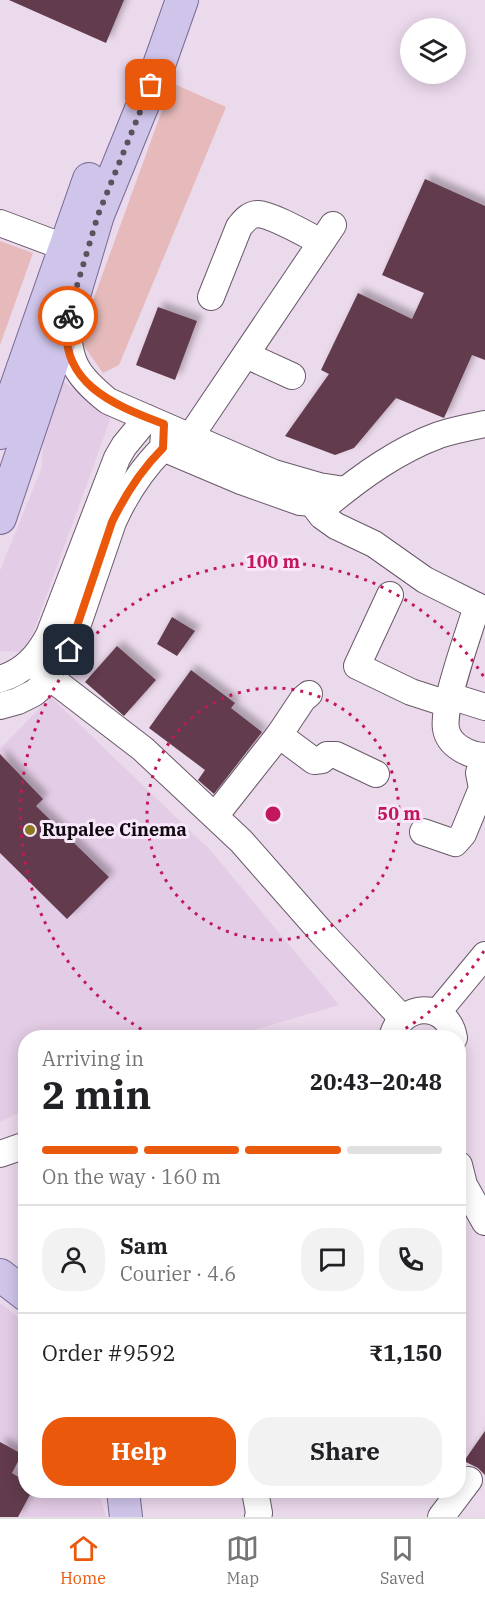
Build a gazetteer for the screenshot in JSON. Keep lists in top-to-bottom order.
{
  "places": ["Rupalee Cinema"],
  "page": {
    "heading": ["2 min", "Arriving in", "20:43–20:48"],
    "panel": [
      "Sam",
      "Courier · 4.6",
      "Order #9592",
      "₹1,150"
    ],
    "bar": "On the way · 160 m",
    "buttons": ["Help", "Share"],
    "tabs": ["Home", "Map", "Saved"]
  },
  "rings": ["100 m", "50 m"]
}
